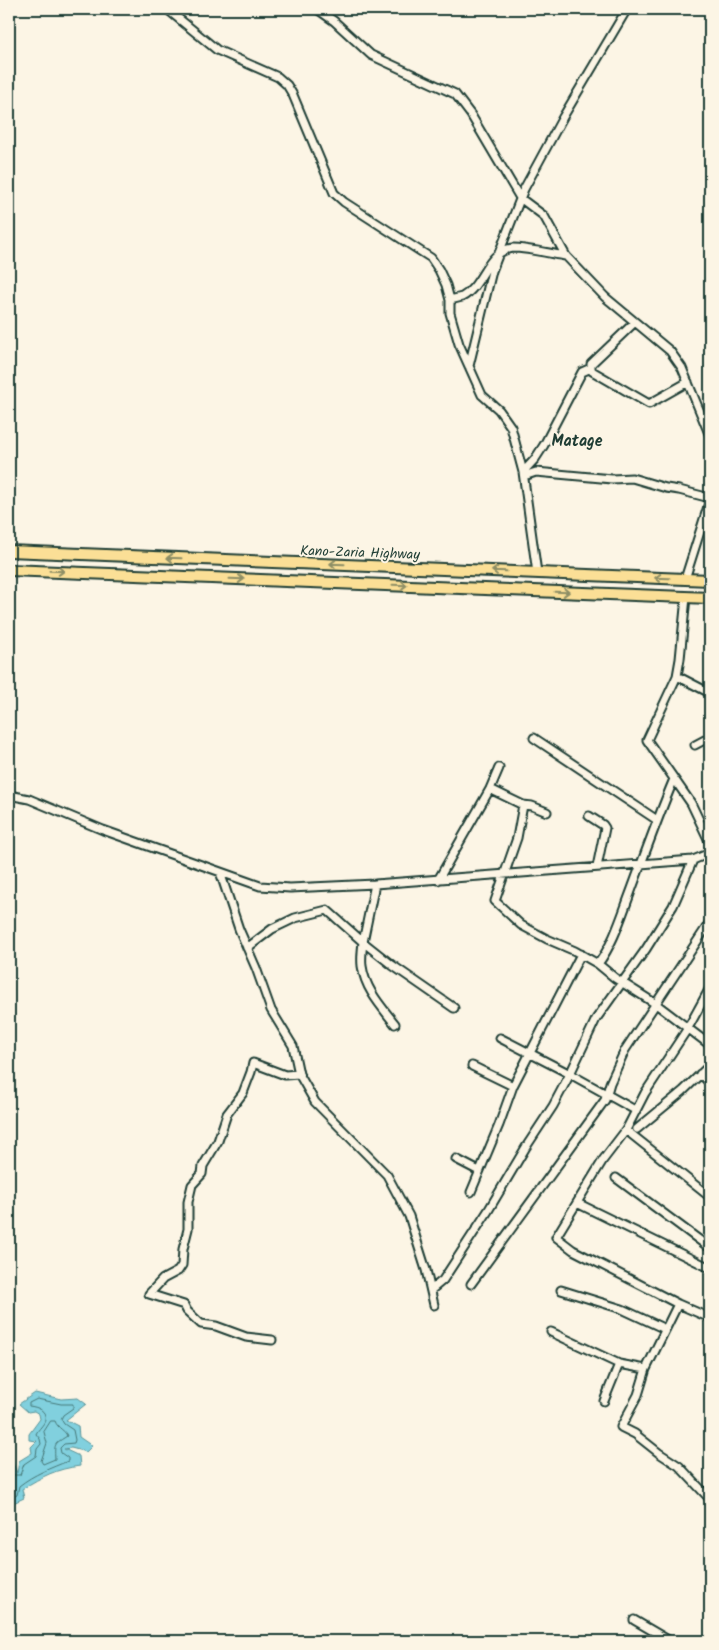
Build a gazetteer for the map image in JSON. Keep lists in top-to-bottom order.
{
  "streets": {
    "highway": ["Kano-Zaria Highway"]
  },
  "districts": ["Matage"]
}
